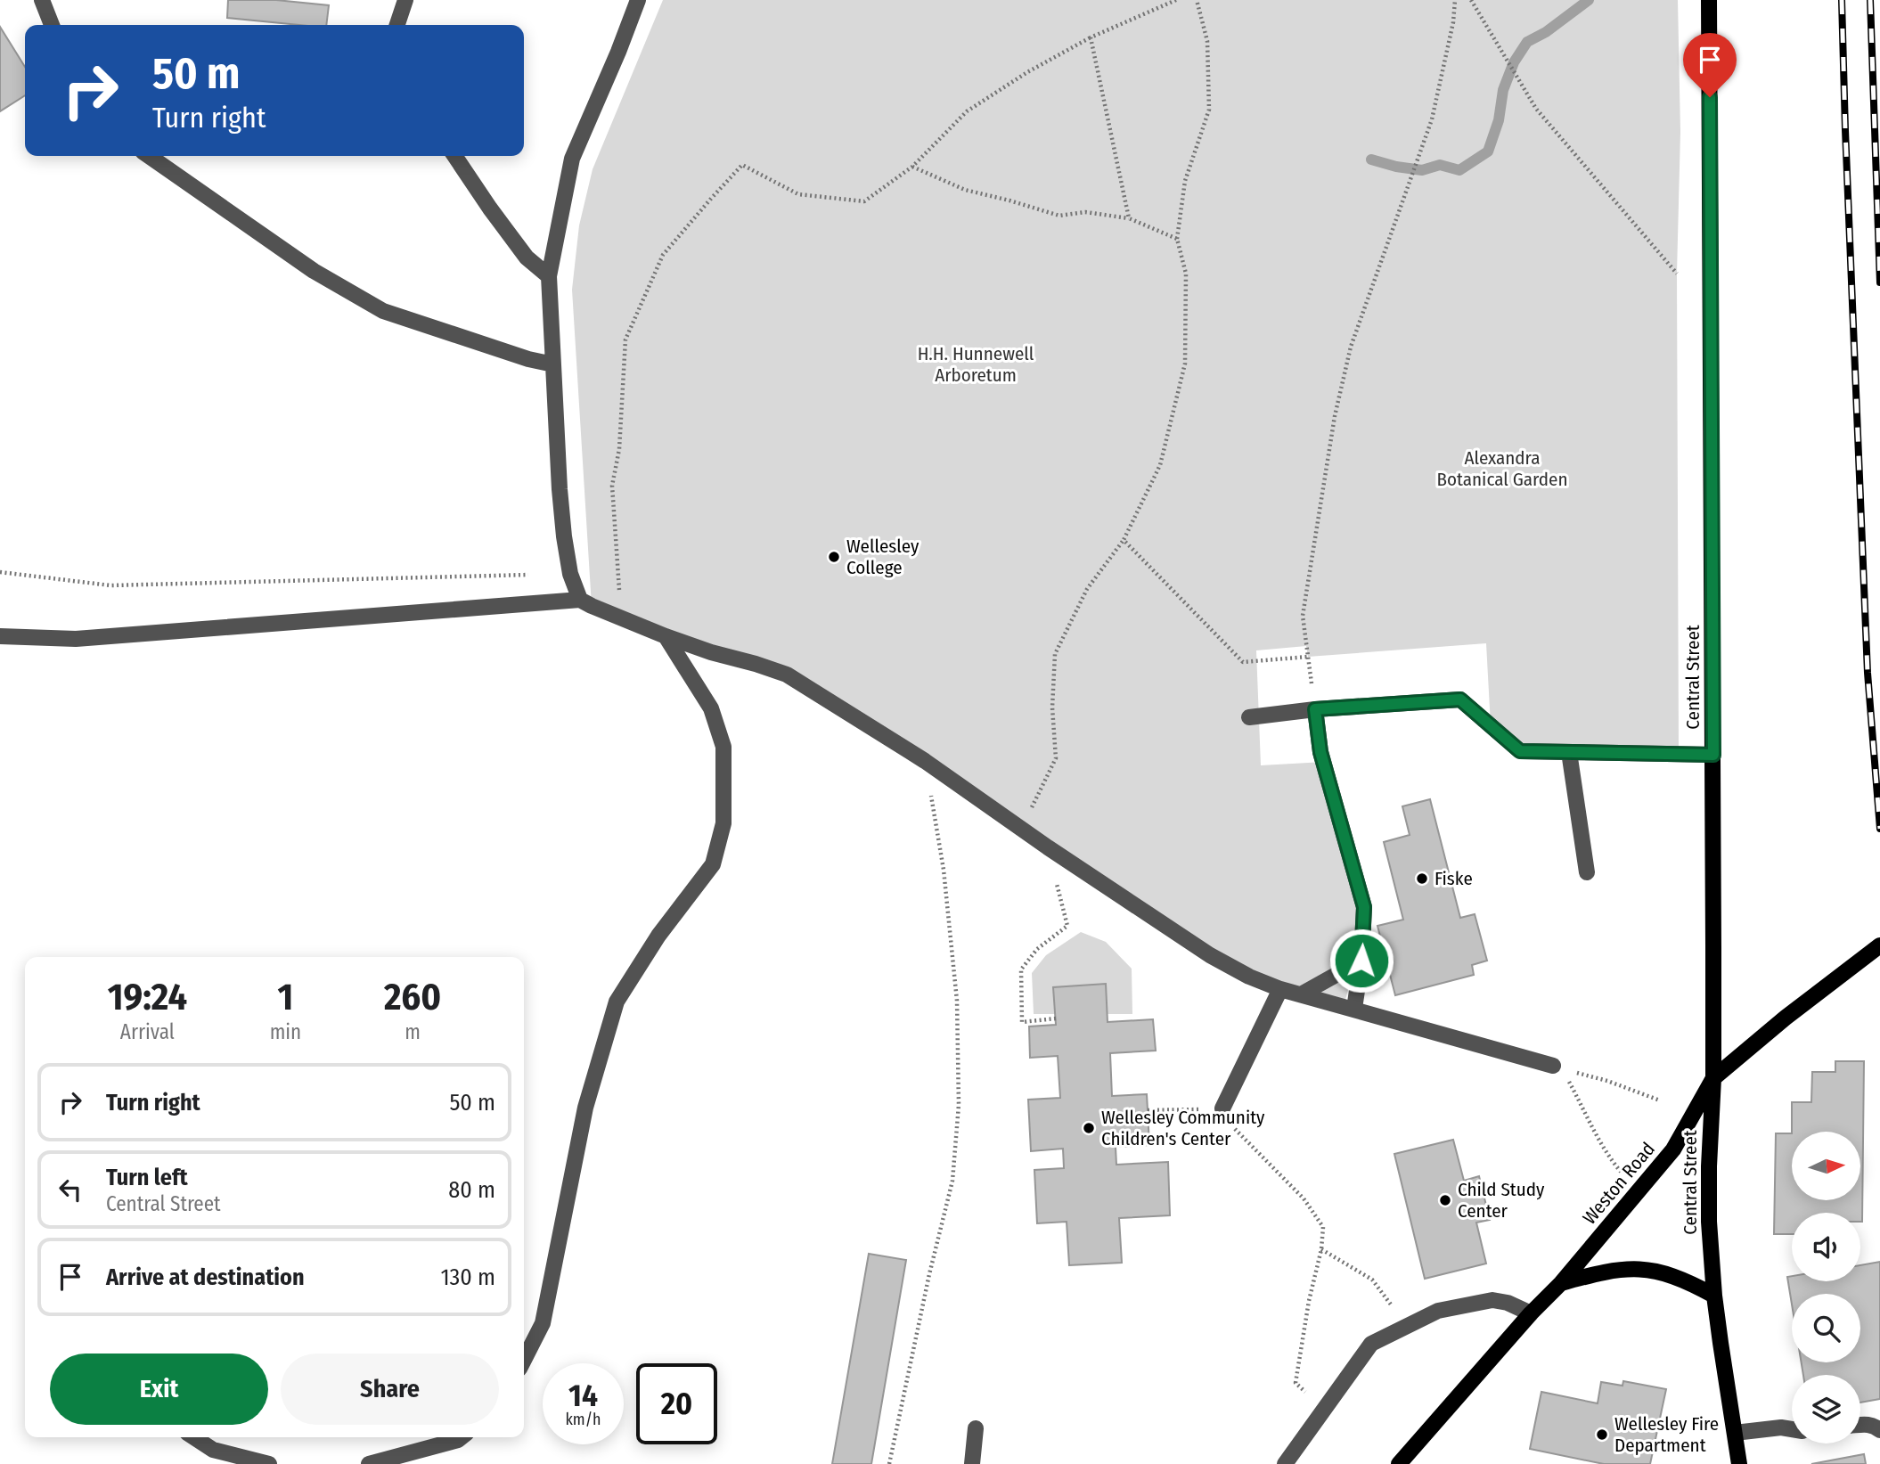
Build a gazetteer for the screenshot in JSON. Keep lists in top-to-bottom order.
{
  "streets": {
    "main road": ["Central Street", "Weston Road"]
  },
  "crossings": [
    ["Central Street", "Weston Road"]
  ],
  "parks": ["H.H. Hunnewell Arboretum", "Alexandra Botanical Garden"],
  "places": [
    "Wellesley College",
    "Fiske",
    "Wellesley Community Children's Center",
    "Child Study Center",
    "Wellesley Fire Department"
  ],
  "north": "right",
  "page": {
    "turn": ["50 m", "Turn right"],
    "eta": [
      "19:24",
      "Arrival",
      "1",
      "min",
      "260",
      "m"
    ],
    "list": [
      {
        "name": "Turn right",
        "value": "50 m"
      },
      {
        "name": "Turn left",
        "note": "Central Street",
        "value": "80 m"
      },
      {
        "name": "Arrive at destination",
        "value": "130 m"
      }
    ],
    "buttons": ["Exit", "Share"],
    "speed": "14 km/h",
    "limit": "20"
  }
}
